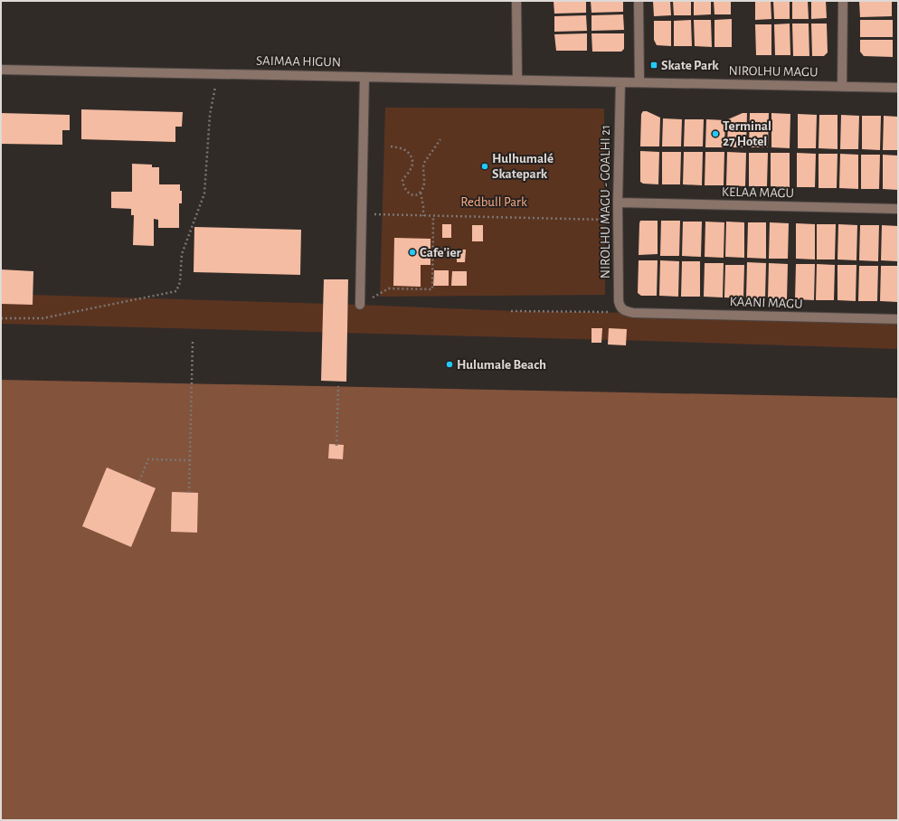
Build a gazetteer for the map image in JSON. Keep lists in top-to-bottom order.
{
  "streets": {
    "street": [
      "SAIMAA HIGUN",
      "NIROLHU MAGU",
      "KELAA MAGU",
      "NIROLHU MAGU - GOALHI 21",
      "KAANI MAGU"
    ]
  },
  "crossings": [
    ["SAIMAA HIGUN", "NIROLHU MAGU"],
    ["NIROLHU MAGU", "NIROLHU MAGU - GOALHI 21"],
    ["KELAA MAGU", "NIROLHU MAGU - GOALHI 21"],
    ["NIROLHU MAGU - GOALHI 21", "KAANI MAGU"]
  ],
  "parks": ["Redbull Park"],
  "places": {
    "transit": ["Skate Park"],
    "other": [
      "Terminal 27 Hotel",
      "Hulhumalé Skatepark",
      "Cafe'ier",
      "Hulumale Beach"
    ]
  }
}
